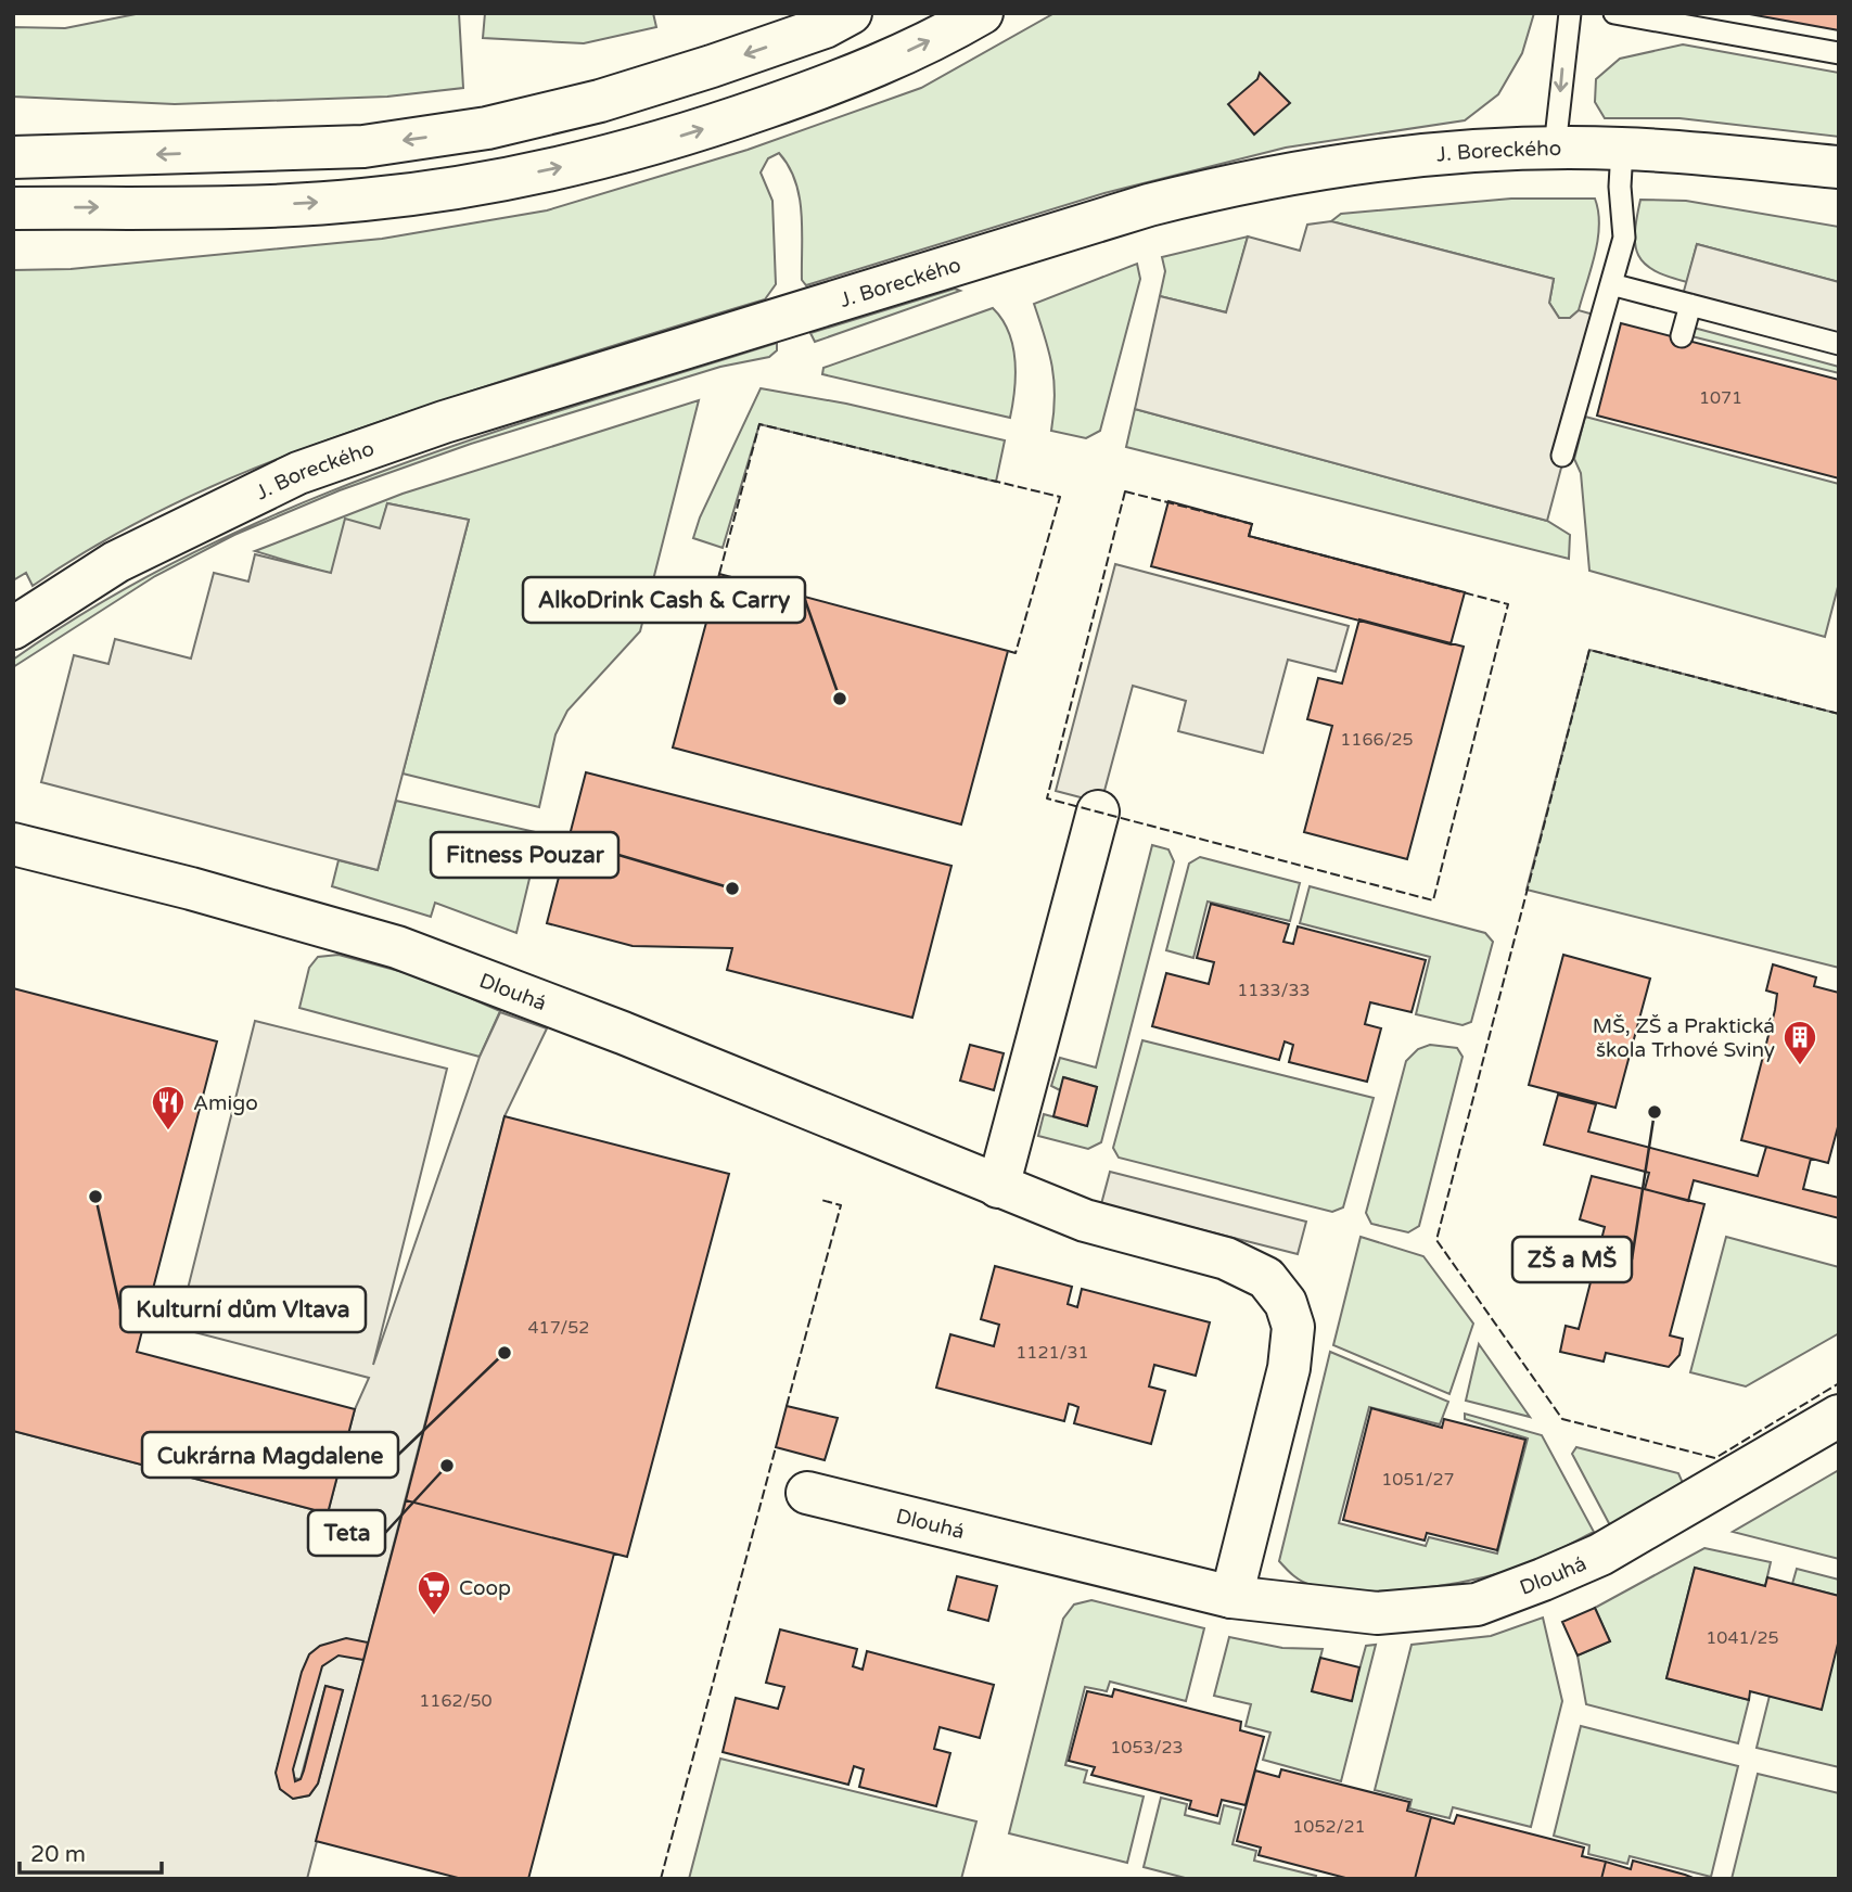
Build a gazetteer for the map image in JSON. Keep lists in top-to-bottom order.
{
  "streets": {
    "street": ["J. Boreckého", "Dlouhá"]
  },
  "places": {
    "other": [
      "AlkoDrink Cash & Carry",
      "Fitness Pouzar",
      "ZŠ a MŠ",
      "Kulturní dům Vltava",
      "Cukrárna Magdalene",
      "Teta"
    ],
    "building": ["MŠ, ZŠ a Praktická škola Trhové Sviny"],
    "restaurant": ["Amigo"],
    "supermarket": ["Coop"]
  },
  "house_numbers": [
    "1071",
    "1166/25",
    "1133/33",
    "417/52",
    "1121/31",
    "1051/27",
    "1041/25",
    "1162/50",
    "1053/23",
    "1052/21"
  ],
  "scale_bar": "20 m"
}
